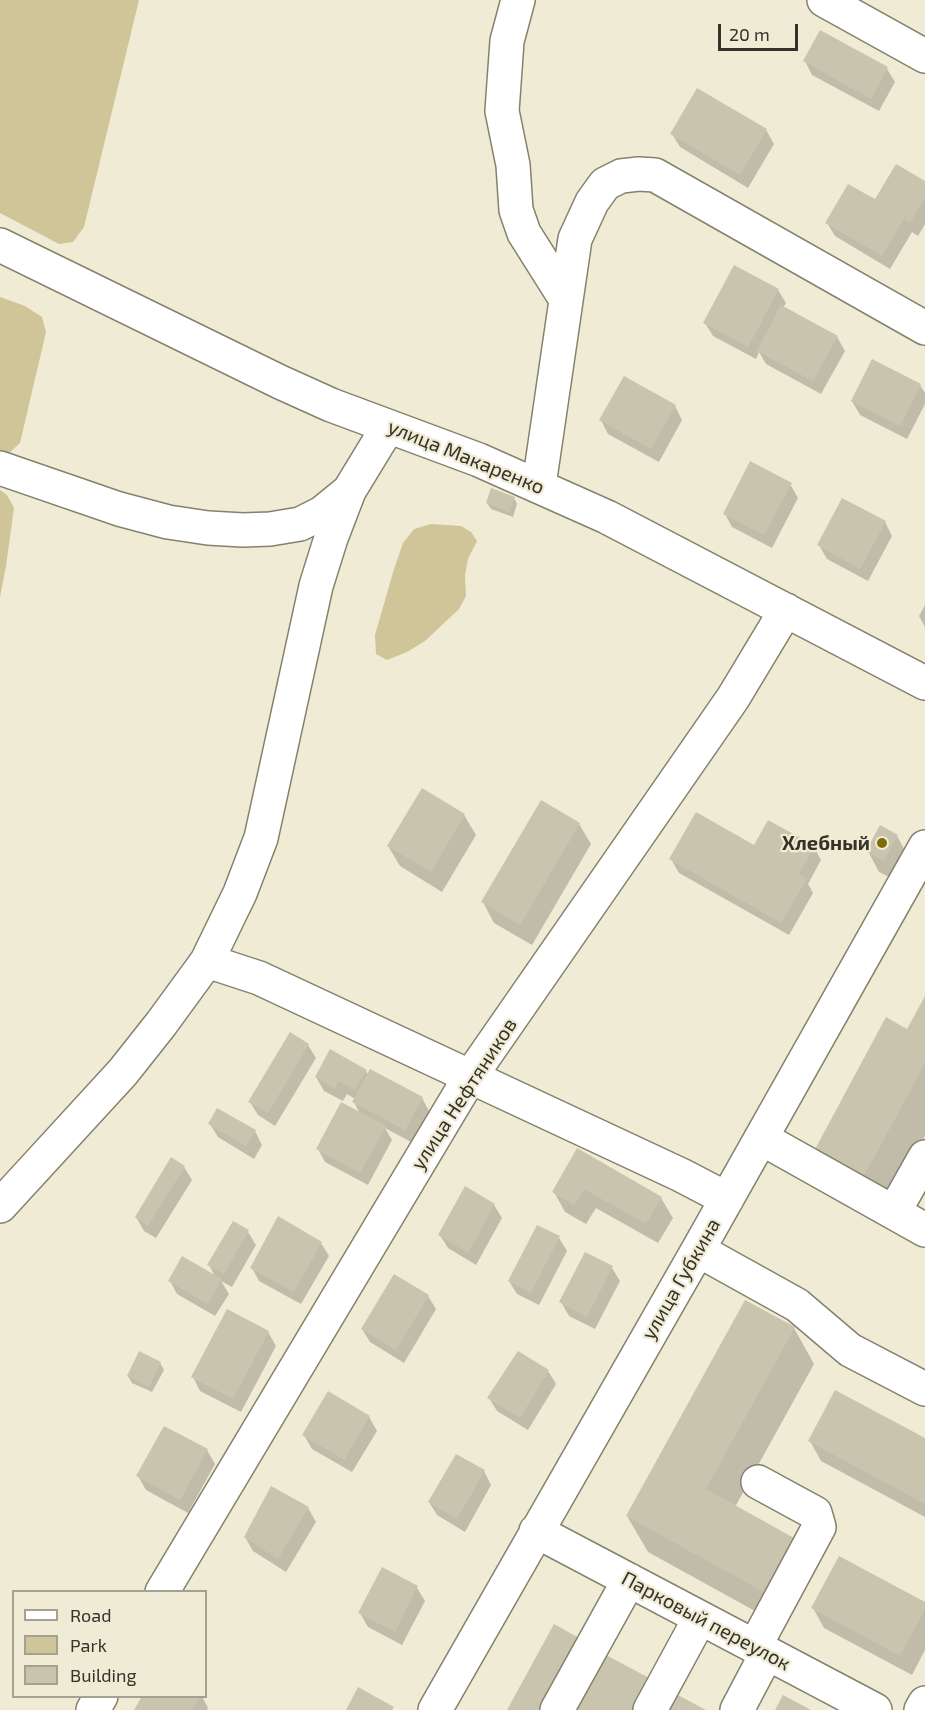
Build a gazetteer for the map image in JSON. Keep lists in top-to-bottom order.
{
  "streets": {
    "street": [
      "улица Макаренко",
      "улица Нефтяников",
      "улица Губкина",
      "Парковый переулок"
    ]
  },
  "crossings": [
    ["улица Макаренко", "улица Нефтяников"],
    ["улица Губкина", "Парковый переулок"]
  ],
  "places": ["Хлебный"],
  "legend": ["Road", "Park", "Building"],
  "scale_bar": "20 m"
}
